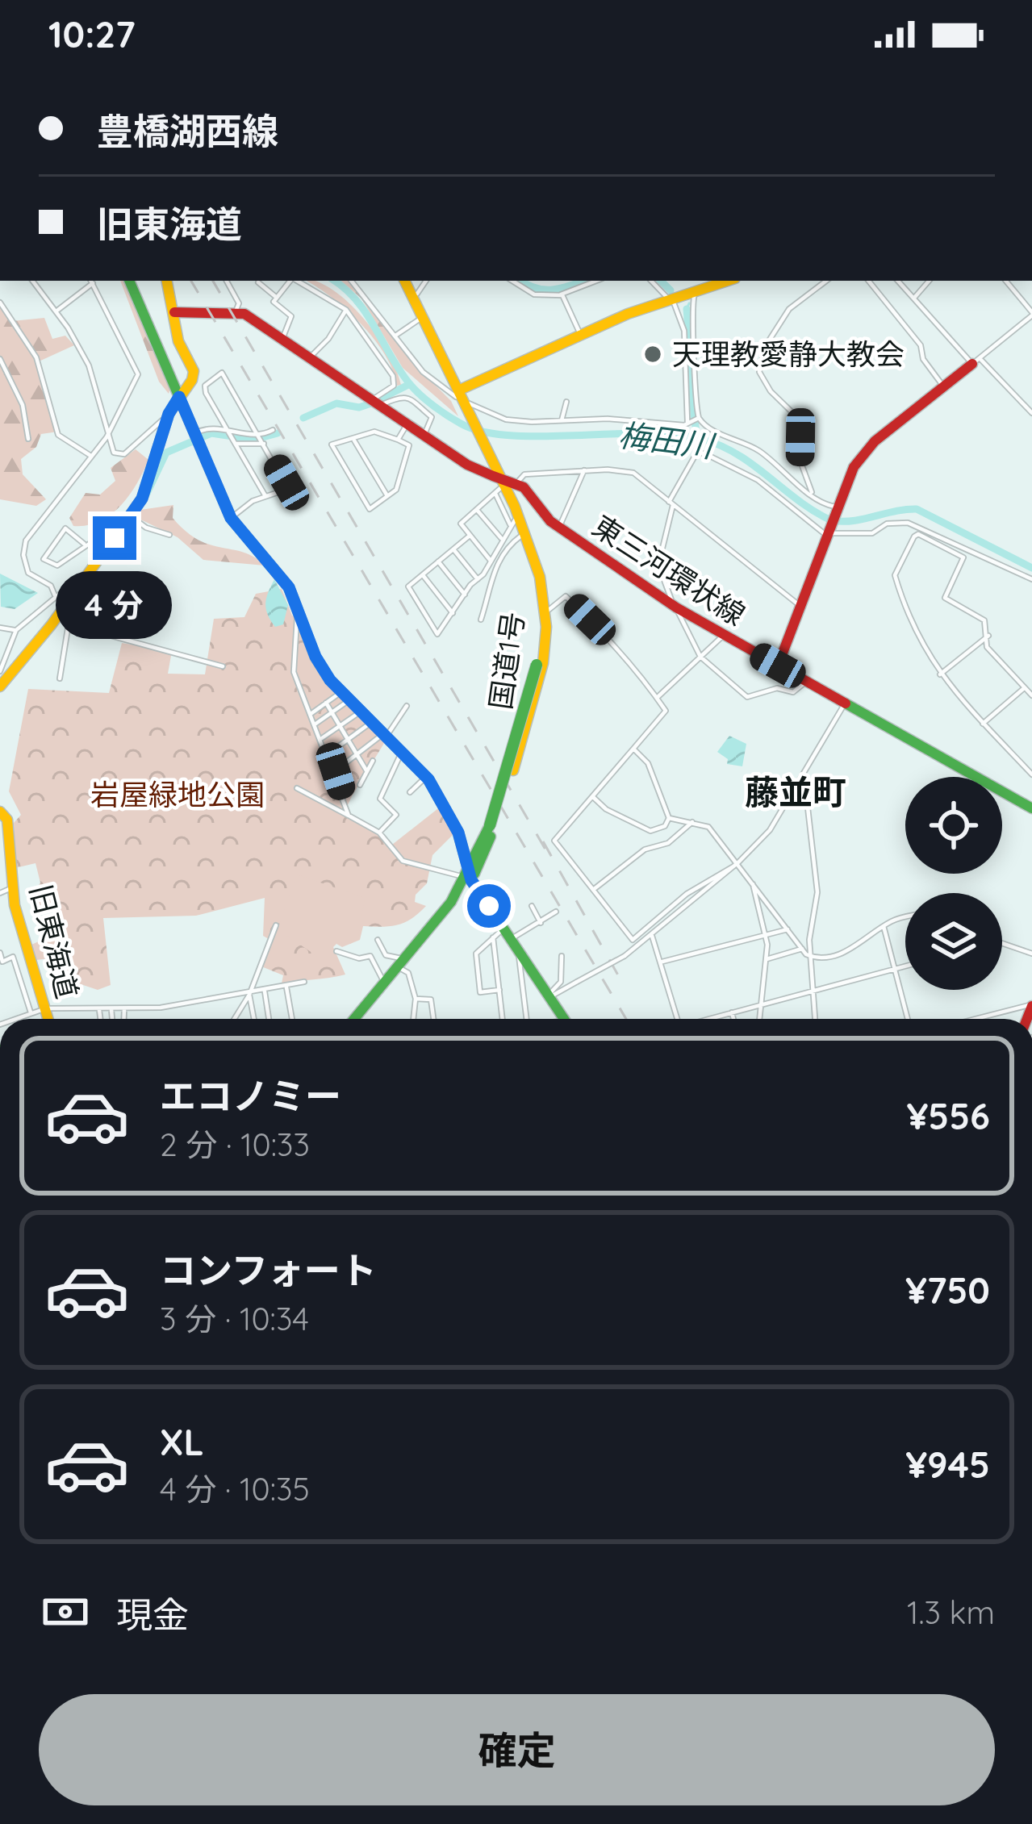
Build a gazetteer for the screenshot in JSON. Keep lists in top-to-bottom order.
{
  "streets": {
    "main road": ["東三河環状線", "国道1号", "旧東海道"]
  },
  "crossings": [
    ["東三河環状線", "国道1号"]
  ],
  "districts": ["藤並町"],
  "water": ["梅田川"],
  "parks": ["岩屋緑地公園"],
  "places": ["天理教愛静大教会"],
  "page": {
    "status": "10:27",
    "banner": ["豊橋湖西線", "旧東海道"],
    "bubble": "4 分",
    "list": [
      {
        "name": "エコノミー",
        "note": "2 分 · 10:33",
        "value": "¥556"
      },
      {
        "name": "コンフォート",
        "note": "3 分 · 10:34",
        "value": "¥750"
      },
      {
        "name": "XL",
        "note": "4 分 · 10:35",
        "value": "¥945"
      }
    ],
    "pay": ["現金", "1.3 km"],
    "buttons": "確定"
  }
}
